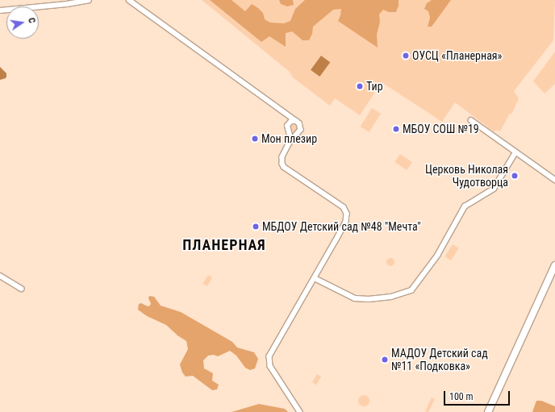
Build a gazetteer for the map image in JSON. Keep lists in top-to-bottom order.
{
  "districts": ["ПЛАНЕРНАЯ"],
  "places": [
    "ОУСЦ «Планерная»",
    "Тир",
    "МБОУ СОШ №19",
    "Мон плезир",
    "Церковь Николая Чудотворца",
    "МБДОУ Детский сад №48 \"Мечта\"",
    "МАДОУ Детский сад №11 «Подковка»"
  ],
  "scale_bar": "100 m",
  "north": "right"
}
